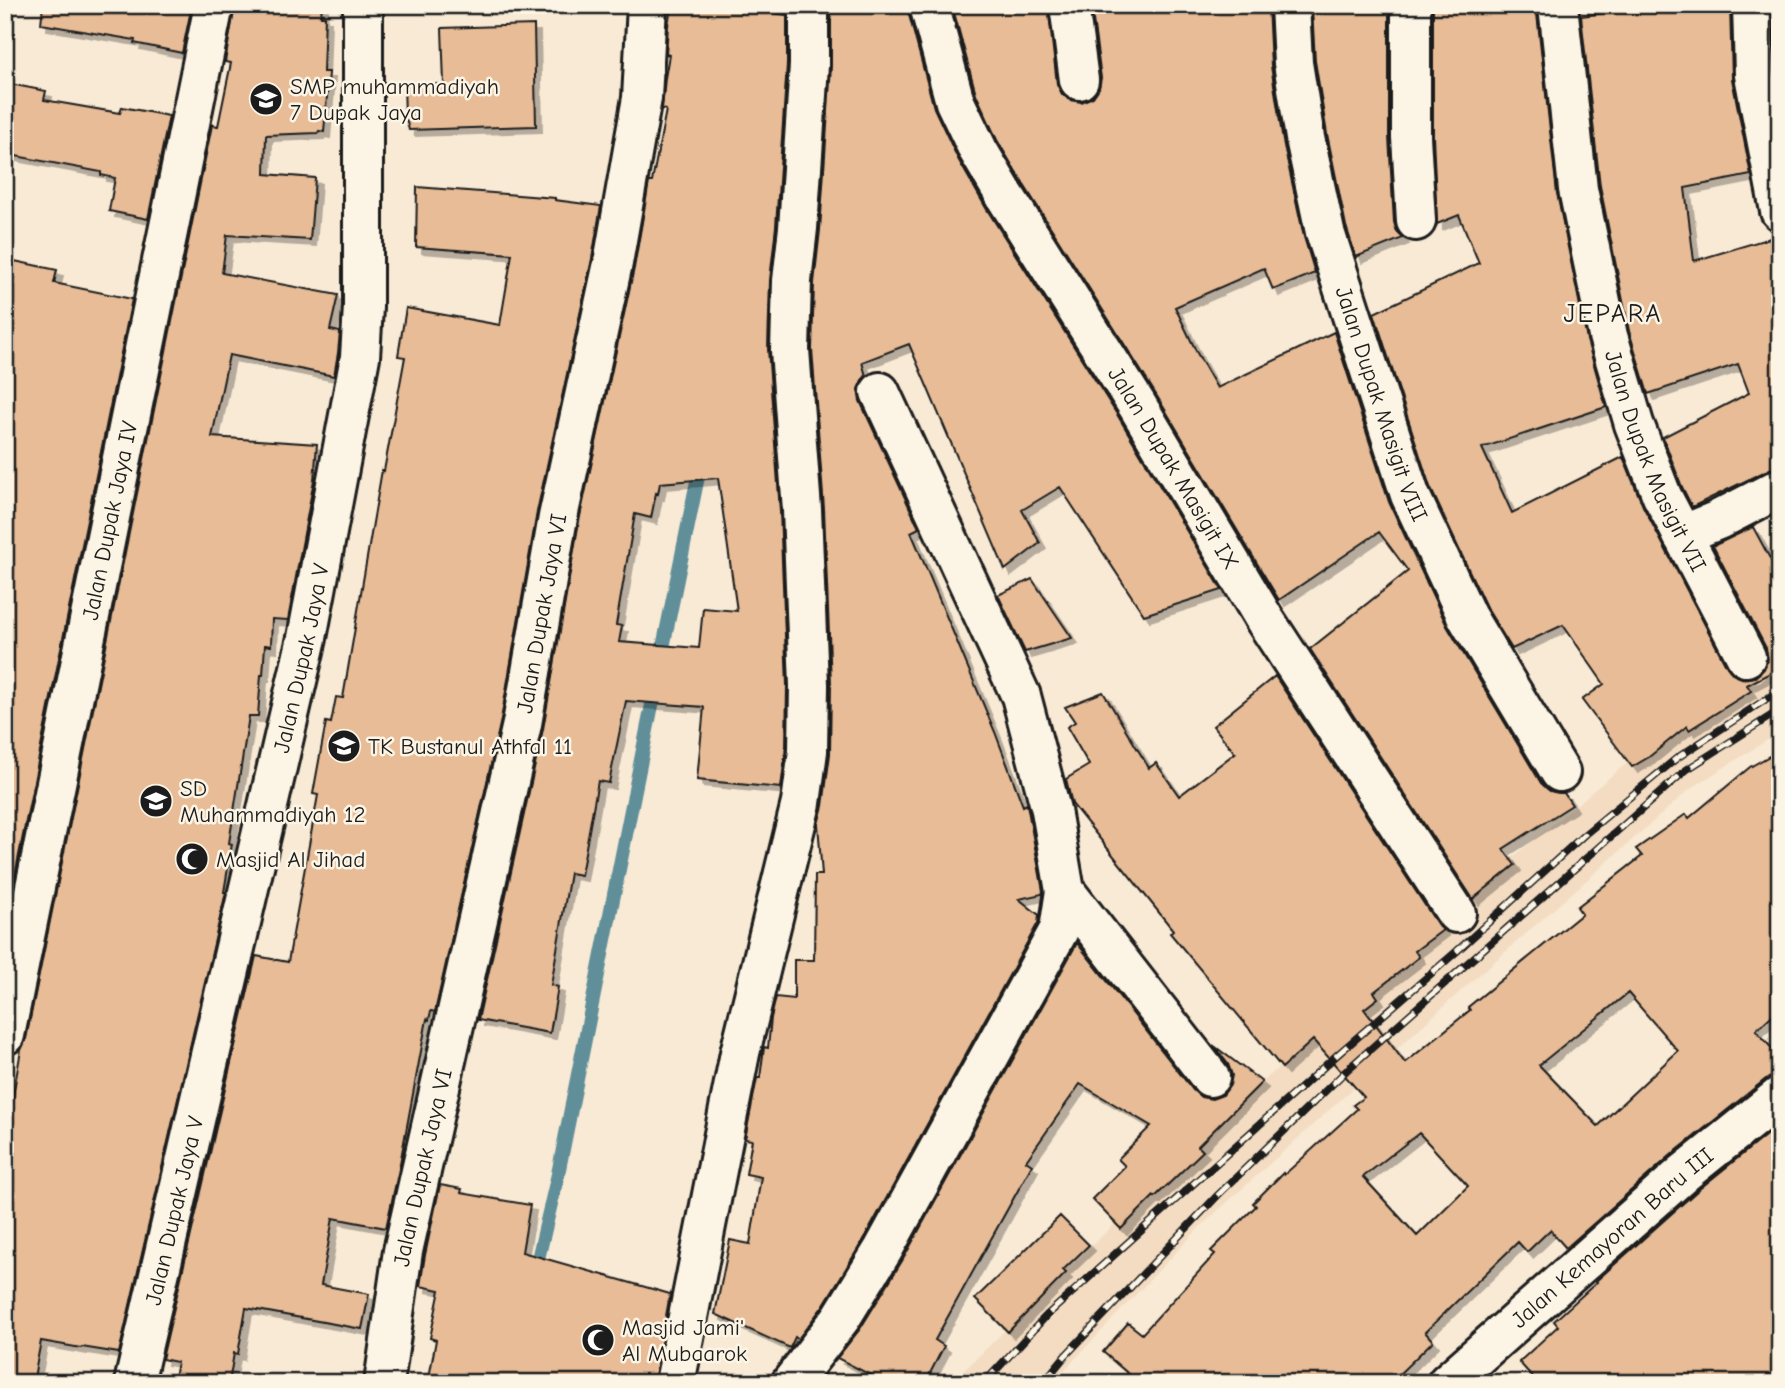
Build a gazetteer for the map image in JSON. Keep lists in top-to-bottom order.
{
  "streets": {
    "street": [
      "Jalan Dupak Masigit VIII",
      "Jalan Dupak Masigit VII",
      "Jalan Dupak Masigit IX",
      "Jalan Dupak Jaya IV",
      "Jalan Dupak Jaya VI",
      "Jalan Dupak Jaya V",
      "Jalan Kemayoran Baru III"
    ]
  },
  "districts": ["JEPARA"],
  "places": {
    "school or university": ["SMP muhammadiyah 7 Dupak Jaya", "TK Bustanul Athfal 11", "SD Muhammadiyah 12"],
    "mosque": ["Masjid Al Jihad", "Masjid Jami' Al Mubaarok"]
  }
}
